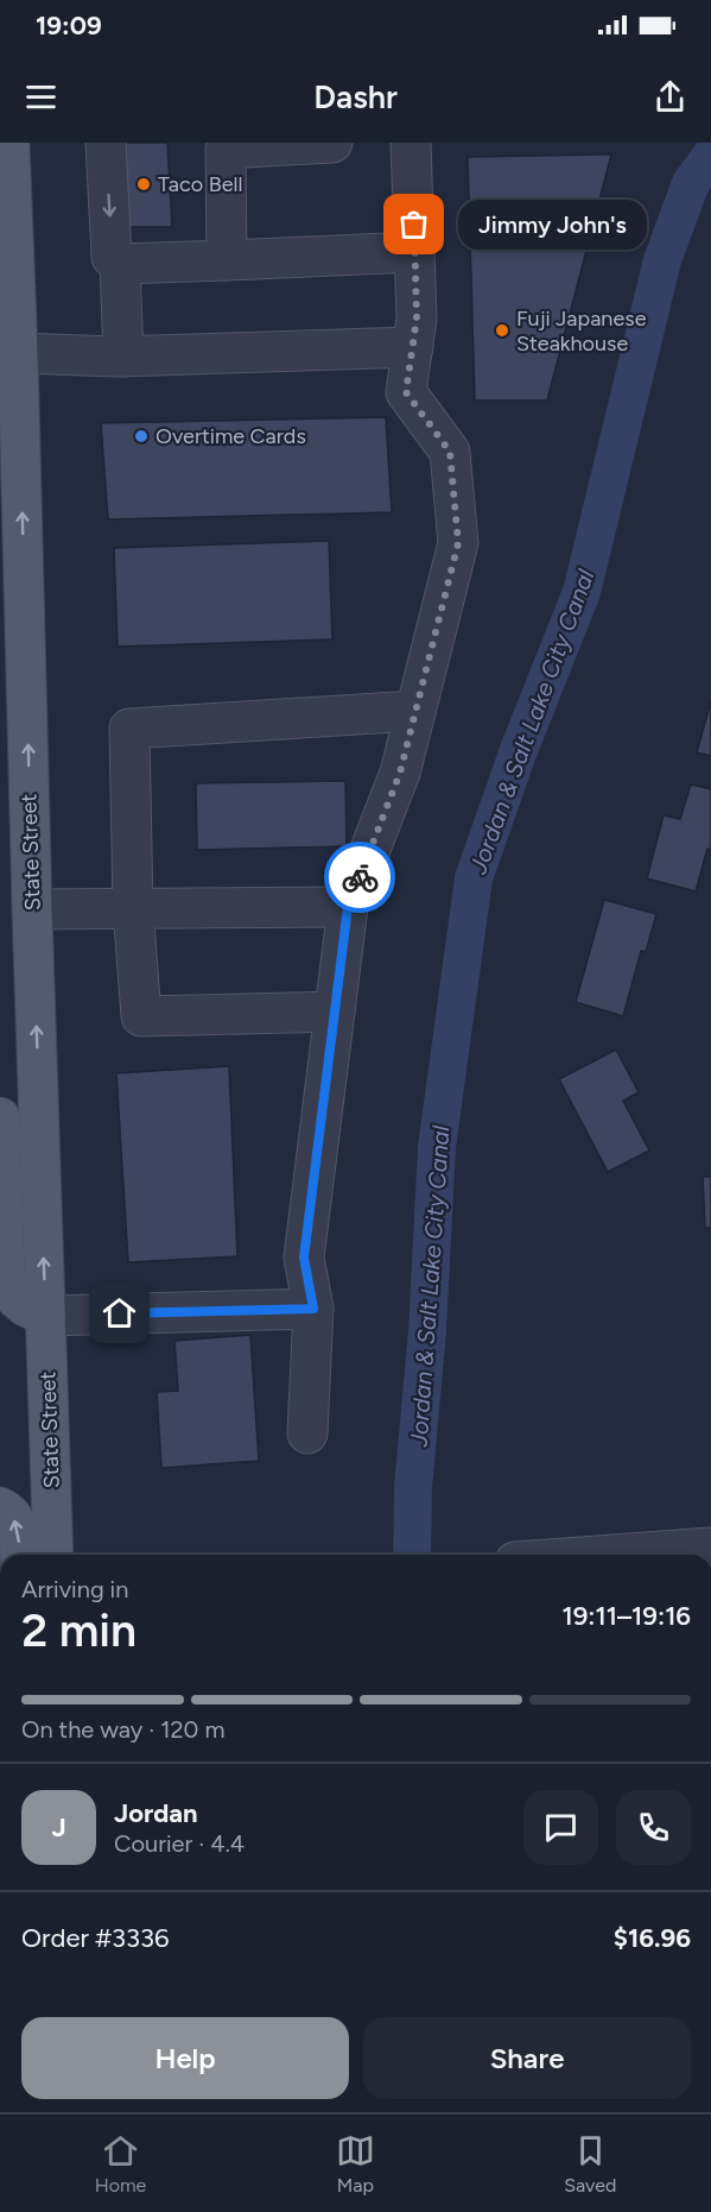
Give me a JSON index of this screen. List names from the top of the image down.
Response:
{
  "streets": {
    "main road": ["State Street"]
  },
  "one_way": ["State Street"],
  "water": ["Jordan & Salt Lake City Canal"],
  "places": [
    "Taco Bell",
    "Jimmy John's",
    "Fuji Japanese Steakhouse",
    "Overtime Cards"
  ],
  "page": {
    "status": "19:09",
    "header": "Dashr",
    "bubble": "Jimmy John's",
    "heading": ["2 min", "Arriving in", "19:11–19:16"],
    "panel": [
      "Jordan",
      "Courier · 4.4",
      "Order #3336",
      "$16.96"
    ],
    "bar": "On the way · 120 m",
    "round": "J",
    "buttons": ["Help", "Share"],
    "tabs": ["Home", "Map", "Saved"]
  }
}
